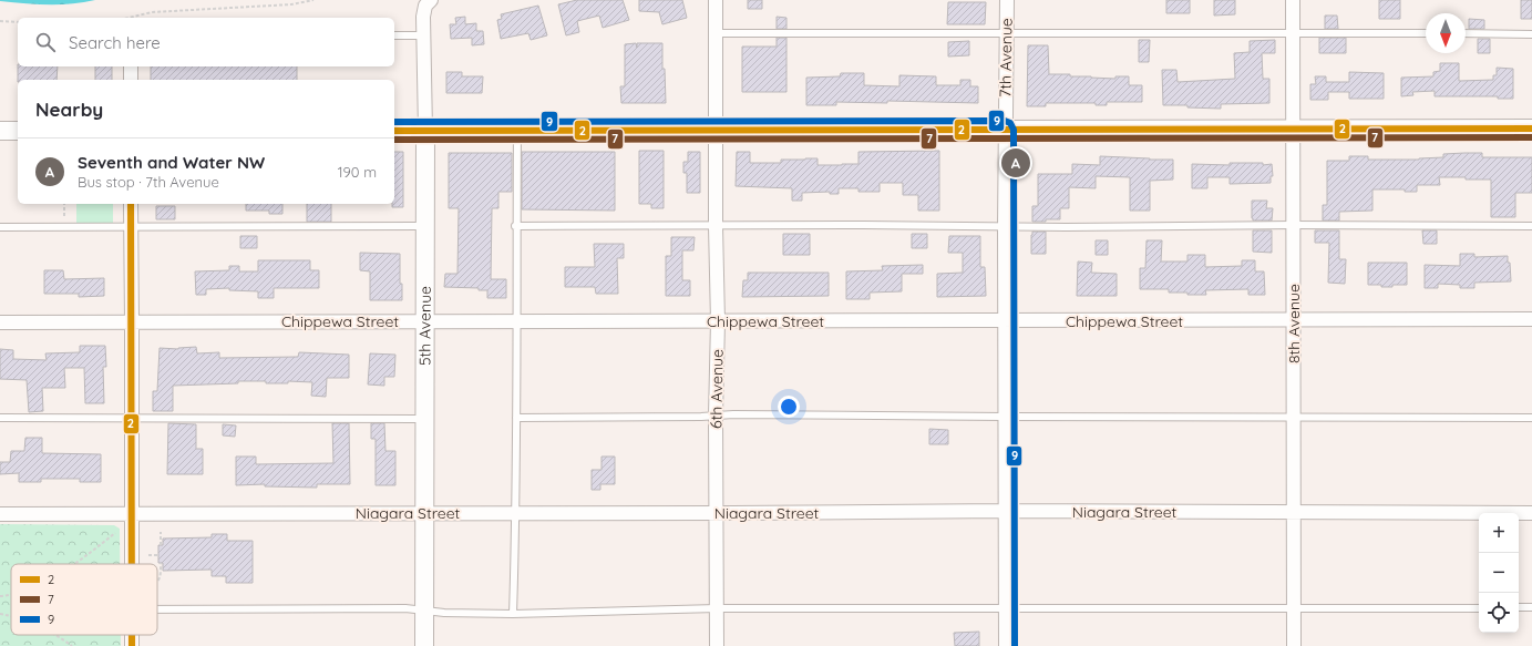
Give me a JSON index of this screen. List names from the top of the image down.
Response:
{
  "streets": {
    "main road": ["5th Avenue"],
    "street": [
      "7th Avenue",
      "Chippewa Street",
      "8th Avenue",
      "6th Avenue",
      "Niagara Street"
    ]
  },
  "crossings": [
    ["7th Avenue", "Chippewa Street"],
    ["7th Avenue", "Niagara Street"],
    ["Chippewa Street", "8th Avenue"],
    ["Chippewa Street", "5th Avenue"],
    ["Chippewa Street", "6th Avenue"],
    ["8th Avenue", "Niagara Street"],
    ["5th Avenue", "Niagara Street"],
    ["6th Avenue", "Niagara Street"]
  ],
  "lines": ["transit line 9", "transit line 2", "transit line 7"],
  "legend": ["2", "7", "9"],
  "north": "bottom",
  "page": {
    "search": "Search here",
    "heading": "Nearby",
    "list": [
      {
        "mark": "A",
        "name": "Seventh and Water NW",
        "note": "Bus stop · 7th Avenue",
        "value": "190 m"
      }
    ],
    "pins": "A",
    "map_buttons": ["+", "−"]
  }
}
